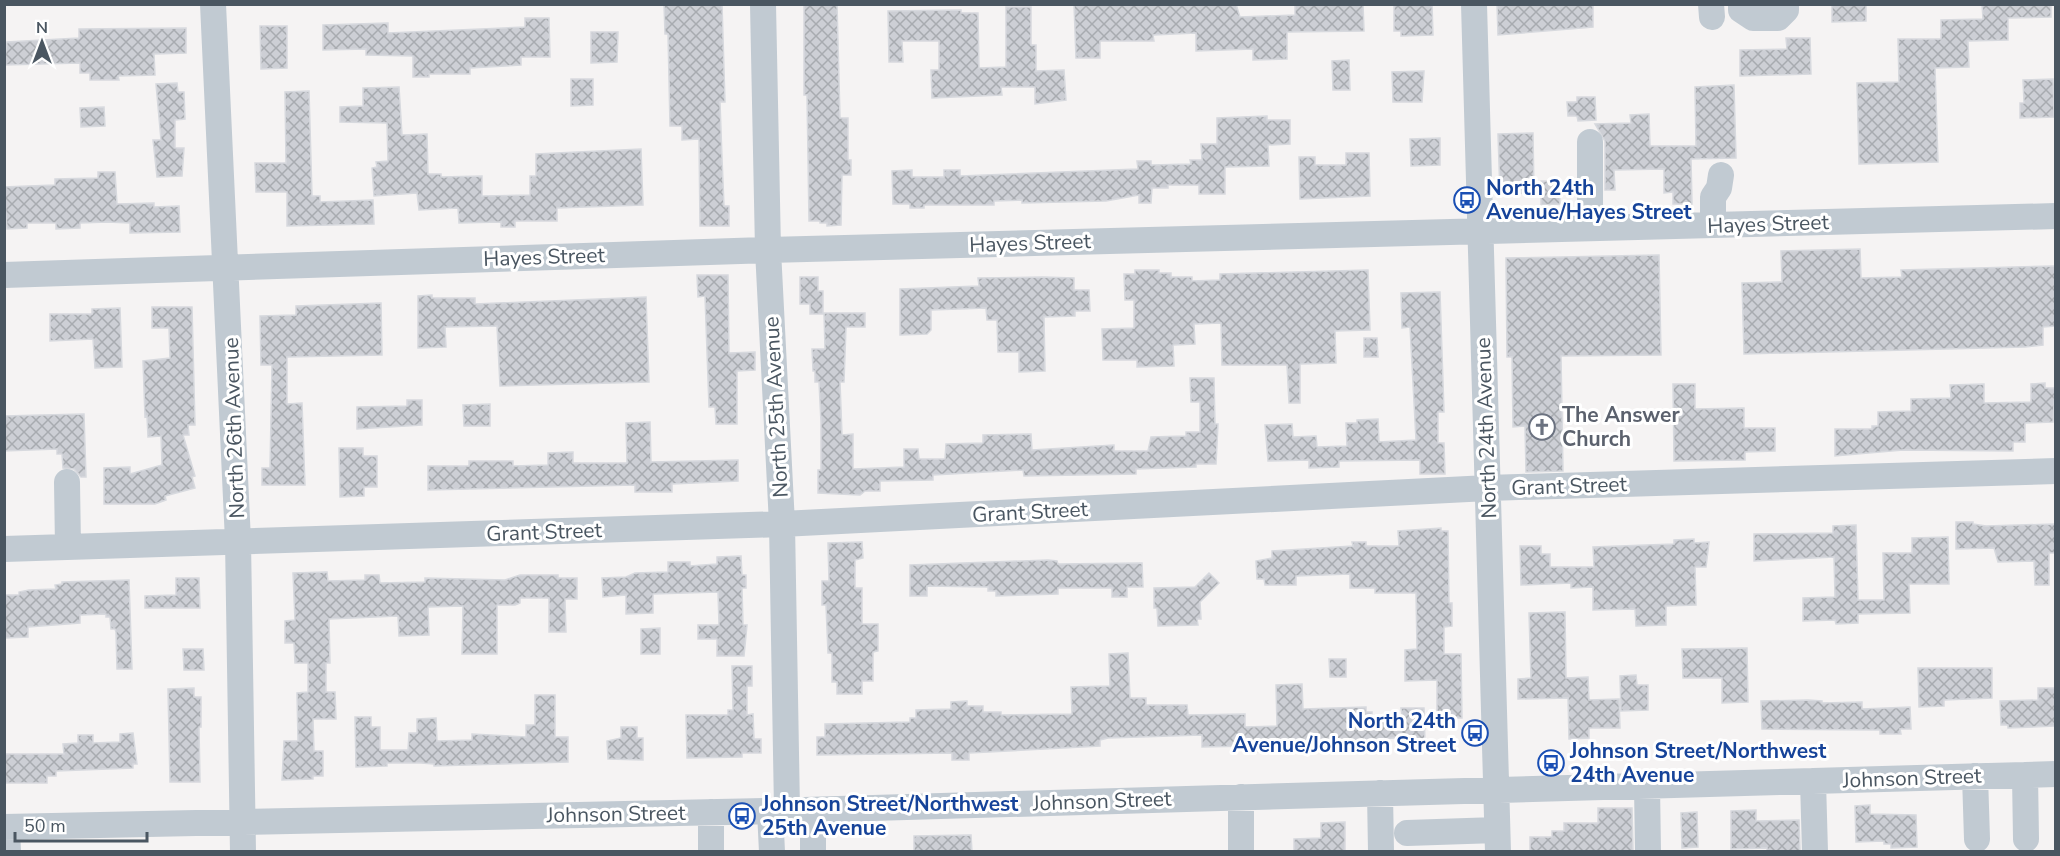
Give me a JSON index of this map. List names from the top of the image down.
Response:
{
  "streets": {
    "street": [
      "Hayes Street",
      "North 25th Avenue",
      "North 26th Avenue",
      "North 24th Avenue",
      "Grant Street",
      "Johnson Street"
    ]
  },
  "crossings": [
    ["Hayes Street", "North 25th Avenue"],
    ["Hayes Street", "North 26th Avenue"],
    ["Hayes Street", "North 24th Avenue"],
    ["North 25th Avenue", "Grant Street"],
    ["North 25th Avenue", "Johnson Street"],
    ["North 26th Avenue", "Grant Street"],
    ["North 26th Avenue", "Johnson Street"],
    ["North 24th Avenue", "Grant Street"],
    ["North 24th Avenue", "Johnson Street"]
  ],
  "places": {
    "bus stop": [
      "North 24th Avenue/Hayes Street",
      "North 24th Avenue/Johnson Street",
      "Johnson Street/Northwest 24th Avenue",
      "Johnson Street/Northwest 25th Avenue"
    ],
    "church": ["The Answer Church"]
  },
  "scale_bar": "50 m",
  "north": "top"
}
